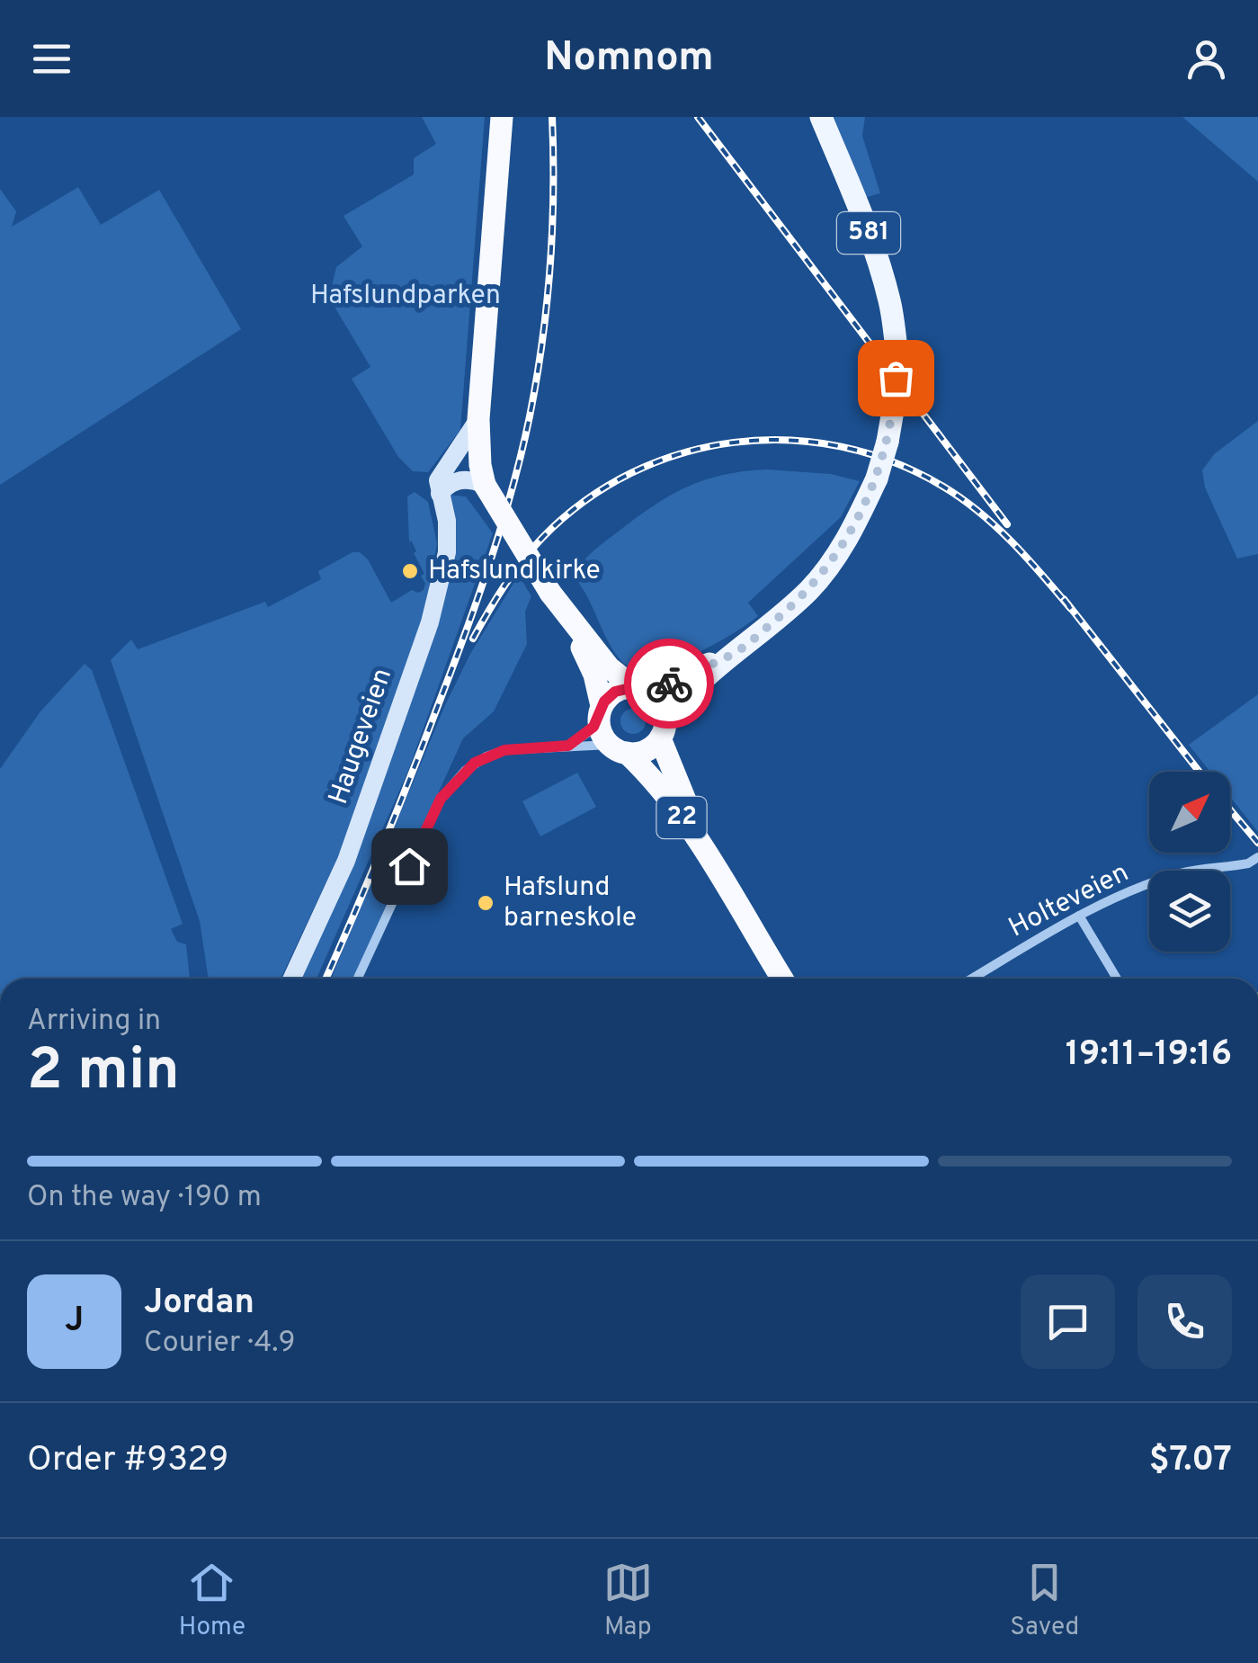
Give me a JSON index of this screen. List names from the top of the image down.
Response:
{
  "streets": {
    "highway": ["22"],
    "main road": ["581", "Haugeveien"],
    "street": ["Holteveien"]
  },
  "crossings": [
    ["581", "22"],
    ["Haugeveien", "22"]
  ],
  "parks": ["Hafslundparken"],
  "places": ["Hafslund kirke", "Hafslund barneskole"],
  "north": "top right",
  "page": {
    "header": "Nomnom",
    "heading": ["2 min", "Arriving in", "19:11–19:16"],
    "panel": [
      "Jordan",
      "Courier · 4.9",
      "Order #9329",
      "$7.07"
    ],
    "bar": "On the way · 190 m",
    "round": "J",
    "tabs": ["Home", "Map", "Saved"]
  }
}
